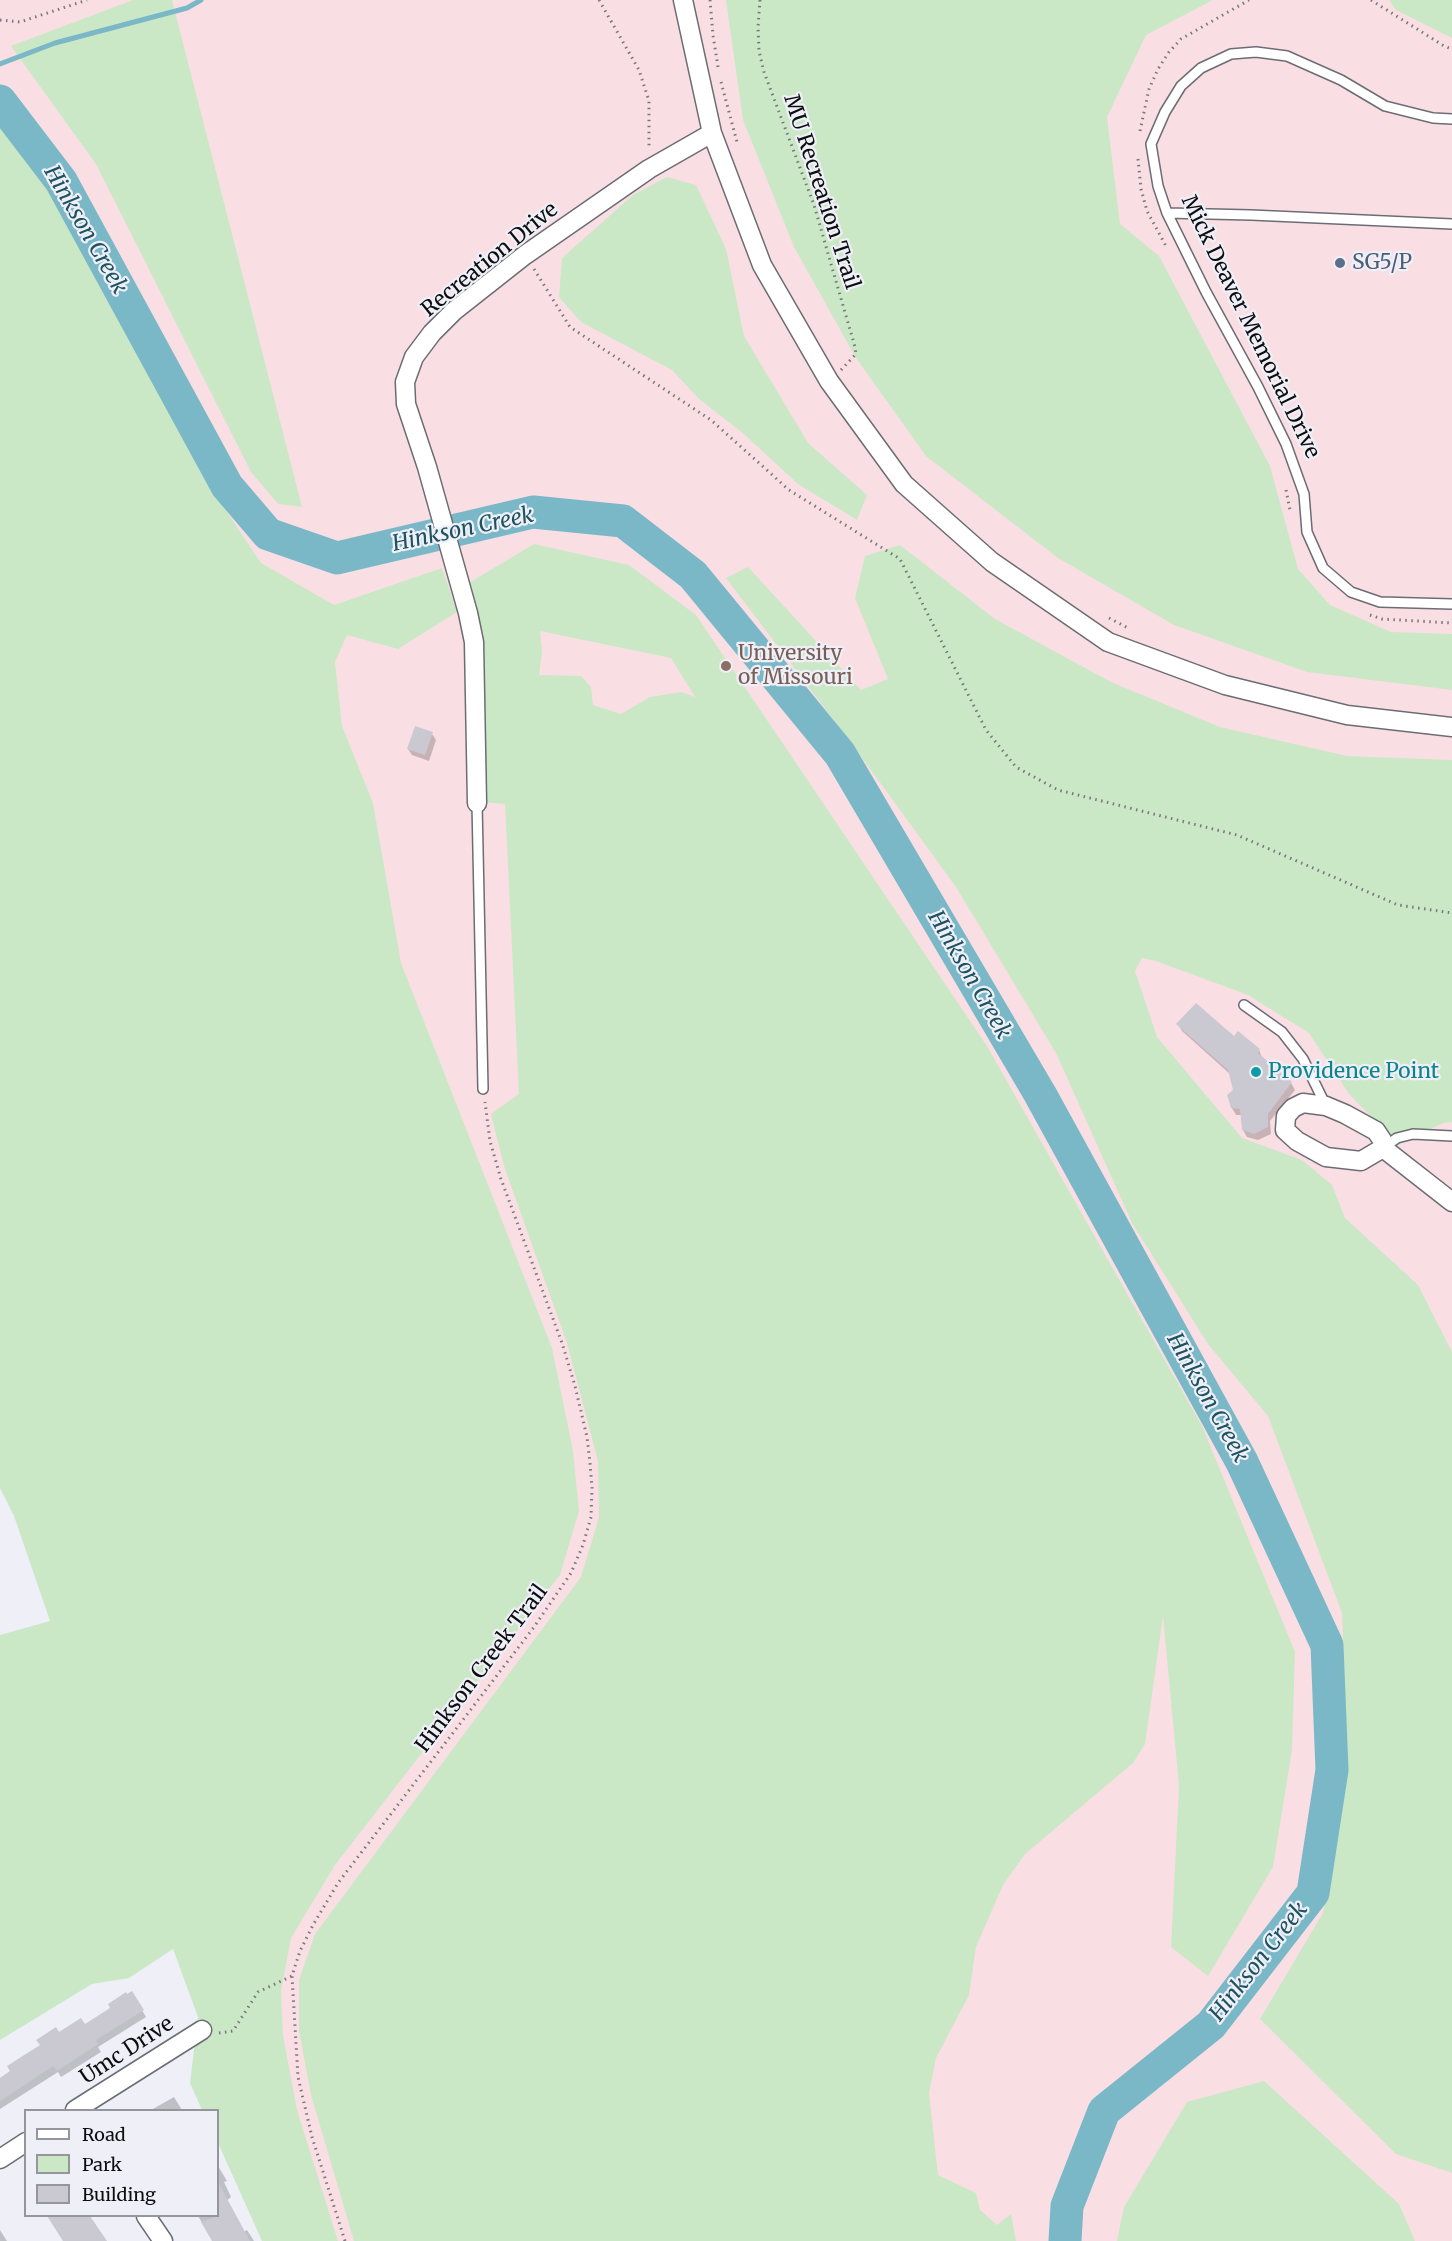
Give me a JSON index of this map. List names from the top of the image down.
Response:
{
  "streets": {
    "street": ["Recreation Drive", "Umc Drive"],
    "lane": ["Mick Deaver Memorial Drive"],
    "path": ["MU Recreation Trail", "Hinkson Creek Trail"]
  },
  "water": ["Hinkson Creek"],
  "places": ["SG5/P", "University of Missouri", "Providence Point"],
  "legend": ["Road", "Park", "Building"]
}
